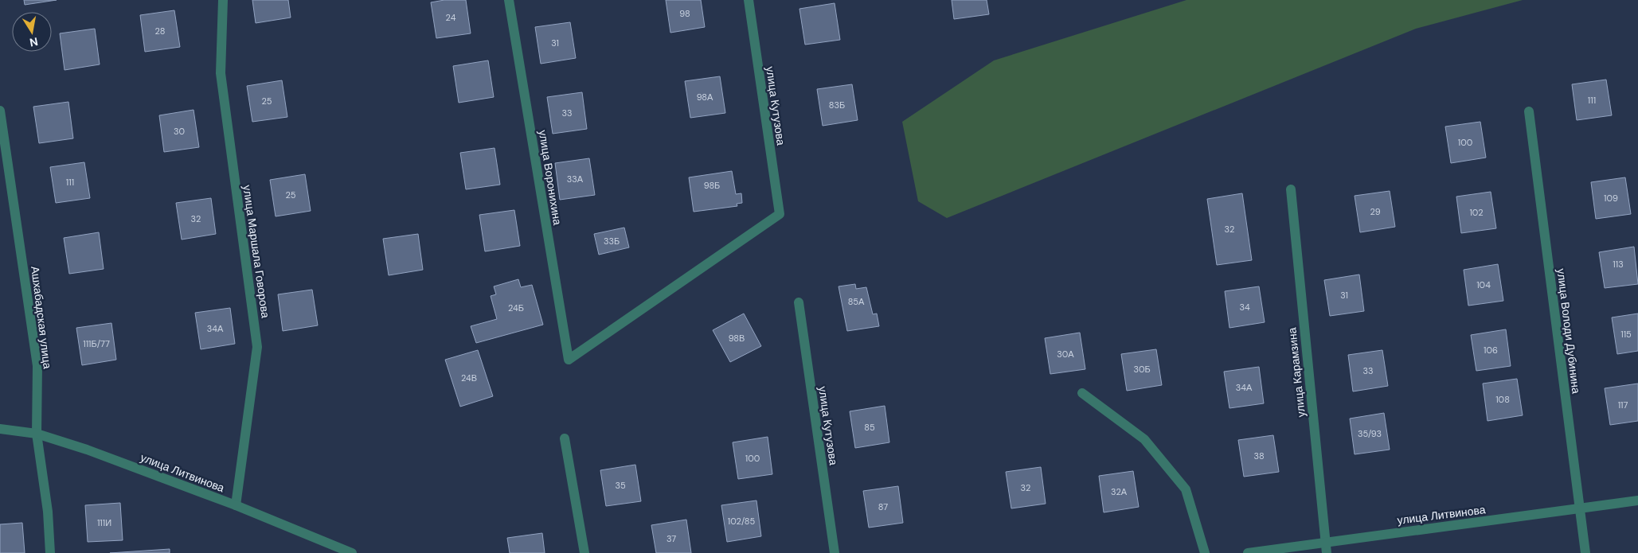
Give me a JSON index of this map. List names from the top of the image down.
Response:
{
  "streets": {
    "street": [
      "улица Кутузова",
      "улица Воронихина",
      "улица Маршала Говорова",
      "Ашхабадская улица",
      "улица Володи Дубинина",
      "улица Карамзина",
      "улица Литвинова"
    ]
  },
  "crossings": [
    ["улица Кутузова", "улица Воронихина"],
    ["улица Маршала Говорова", "улица Литвинова"],
    ["Ашхабадская улица", "улица Литвинова"],
    ["улица Володи Дубинина", "улица Литвинова"],
    ["улица Карамзина", "улица Литвинова"]
  ],
  "house_numbers": [
    "98",
    "24",
    "28",
    "31",
    "98А",
    "111",
    "25",
    "83Б",
    "33",
    "30",
    "100",
    "33А",
    "111",
    "98Б",
    "25",
    "109",
    "29",
    "102",
    "32",
    "32",
    "33Б",
    "113",
    "104",
    "31",
    "85А",
    "34",
    "24Б",
    "34А",
    "115",
    "98В",
    "111Б/77",
    "106",
    "30А",
    "30Б",
    "33",
    "24В",
    "34А",
    "108",
    "117",
    "85",
    "35/93",
    "38",
    "100",
    "35",
    "32",
    "32А",
    "87",
    "102/85",
    "111И",
    "37"
  ],
  "north": "bottom"
}
